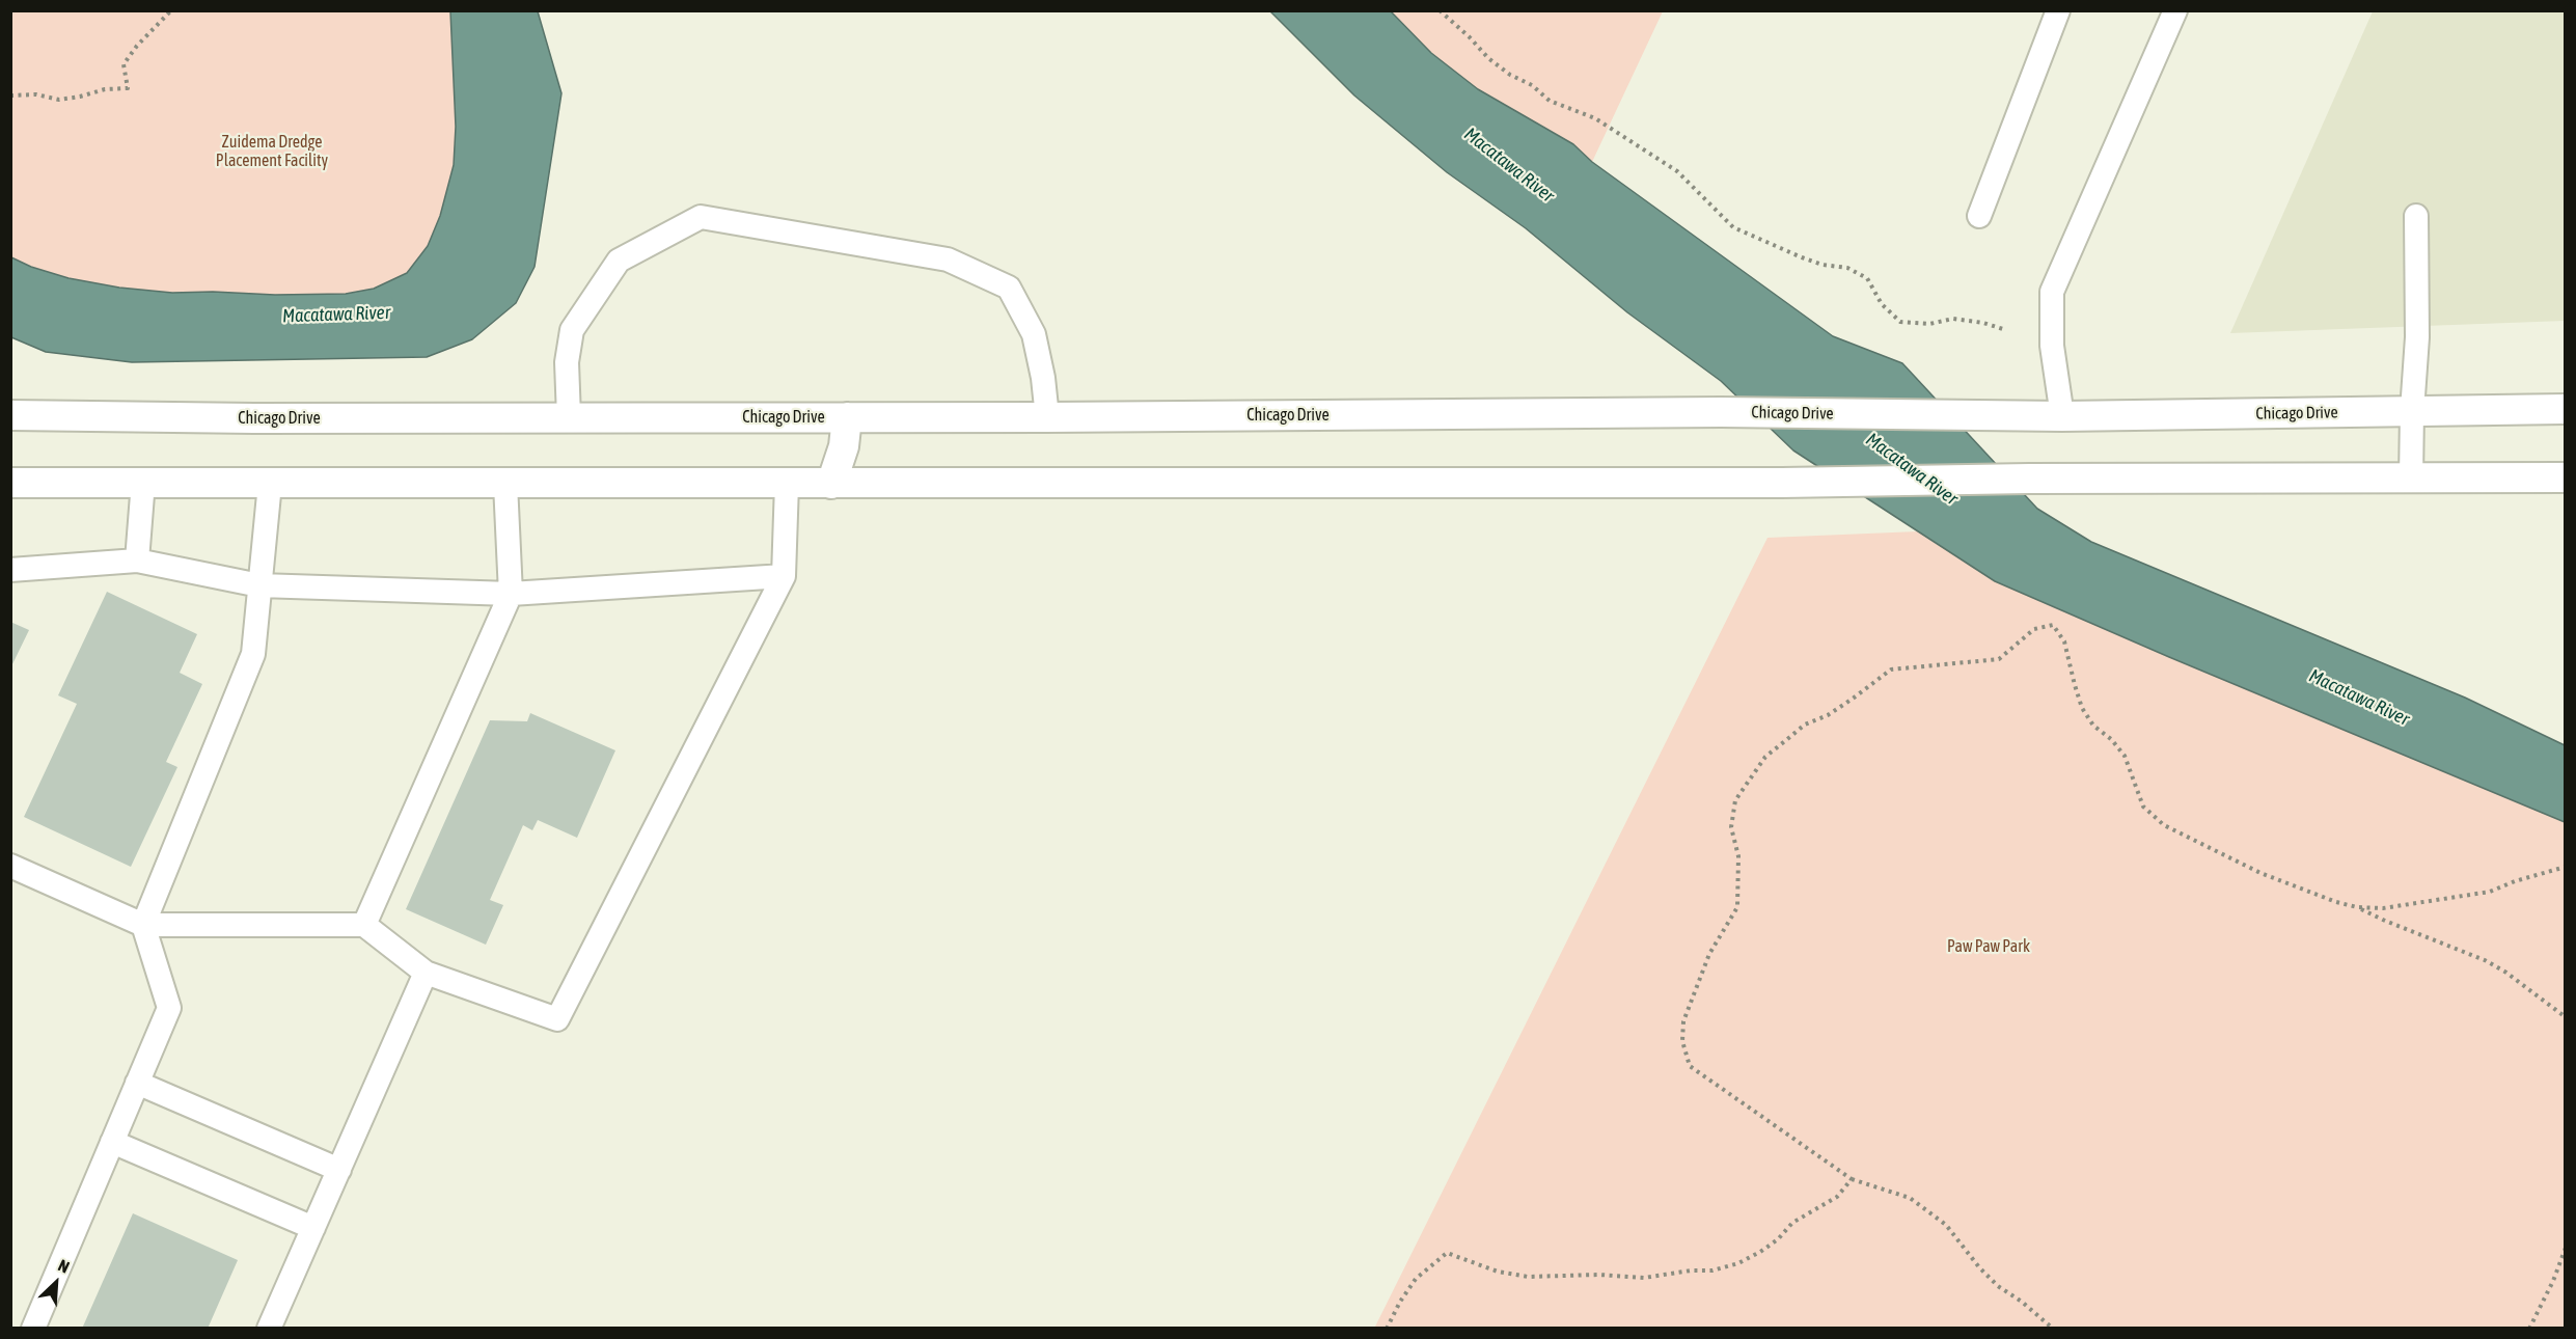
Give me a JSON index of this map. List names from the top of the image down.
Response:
{
  "streets": {
    "main road": ["Chicago Drive"]
  },
  "water": ["Macatawa River"],
  "parks": ["Zuidema Dredge Placement Facility", "Paw Paw Park"],
  "north": "top right"
}
